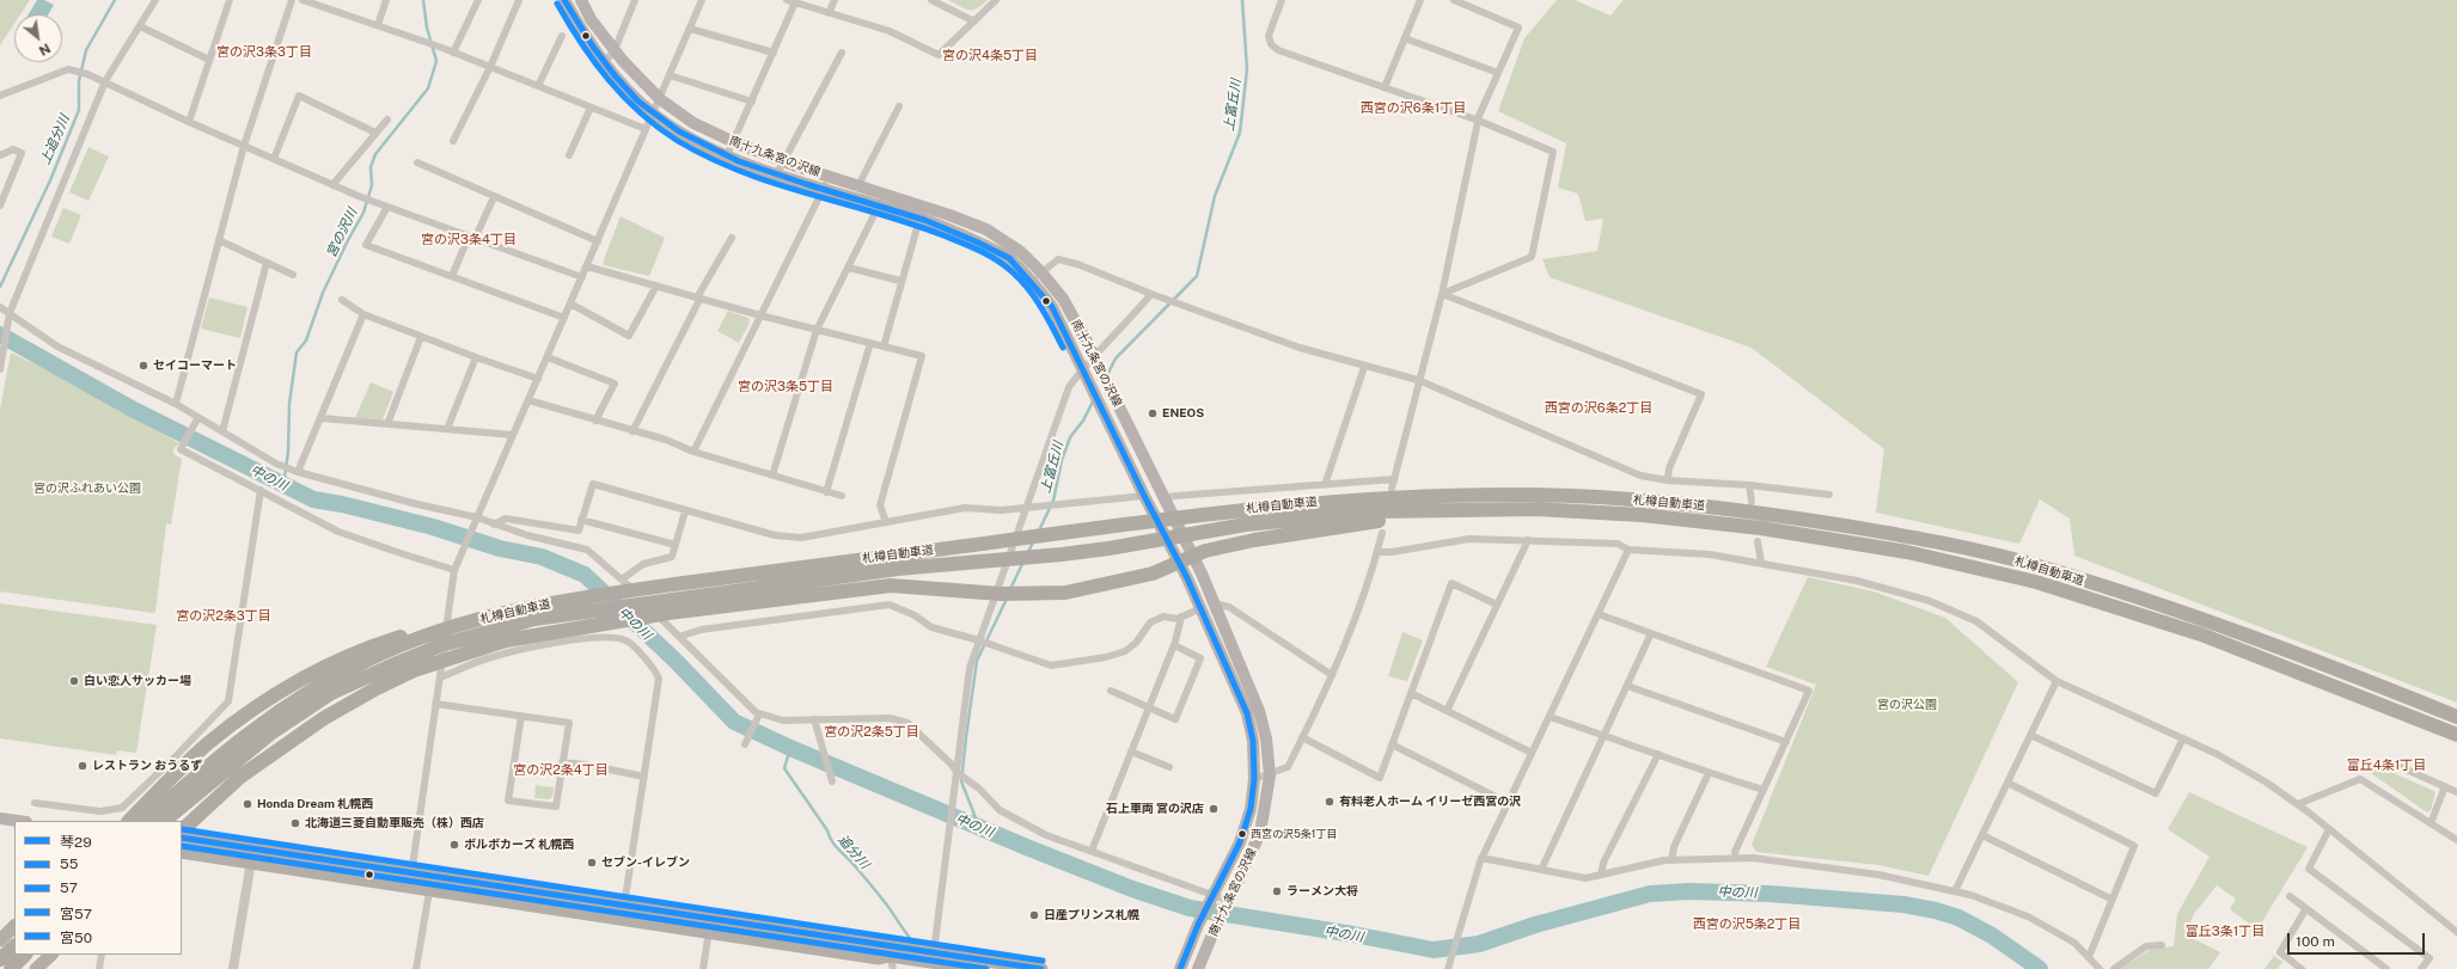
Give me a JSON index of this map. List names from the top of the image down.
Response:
{
  "streets": {
    "highway": ["札樽自動車道"],
    "main road": ["南十九条宮の沢線"]
  },
  "districts": [
    "宮の沢3条3丁目",
    "宮の沢4条5丁目",
    "西宮の沢6条1丁目",
    "宮の沢3条4丁目",
    "宮の沢3条5丁目",
    "西宮の沢6条2丁目",
    "宮の沢2条3丁目",
    "宮の沢2条5丁目",
    "富丘4条1丁目",
    "宮の沢2条4丁目",
    "西宮の沢5条2丁目",
    "富丘3条1丁目"
  ],
  "water": [
    "上富丘川",
    "上追分川",
    "宮の沢川",
    "中の川",
    "追分川"
  ],
  "parks": ["宮の沢ふれあい公園", "宮の沢公園"],
  "places": [
    "セイコーマート",
    "ENEOS",
    "白い恋人サッカー場",
    "レストラン おうるず",
    "有料老人ホーム イリーゼ西宮の沢",
    "Honda Dream 札幌西",
    "石上車両 宮の沢店",
    "北海道三菱自動車販売（株）西店",
    "西宮の沢5条1丁目",
    "ボルボカーズ 札幌西",
    "セブン-イレブン",
    "ラーメン大将",
    "日産プリンス札幌"
  ],
  "lines": [
    "transit line 琴29",
    "transit line 宮50",
    "transit line 宮57",
    "transit line 55",
    "transit line 57"
  ],
  "legend": [
    "琴29",
    "55",
    "57",
    "宮57",
    "宮50"
  ],
  "scale_bar": "100 m",
  "north": "bottom right"
}
